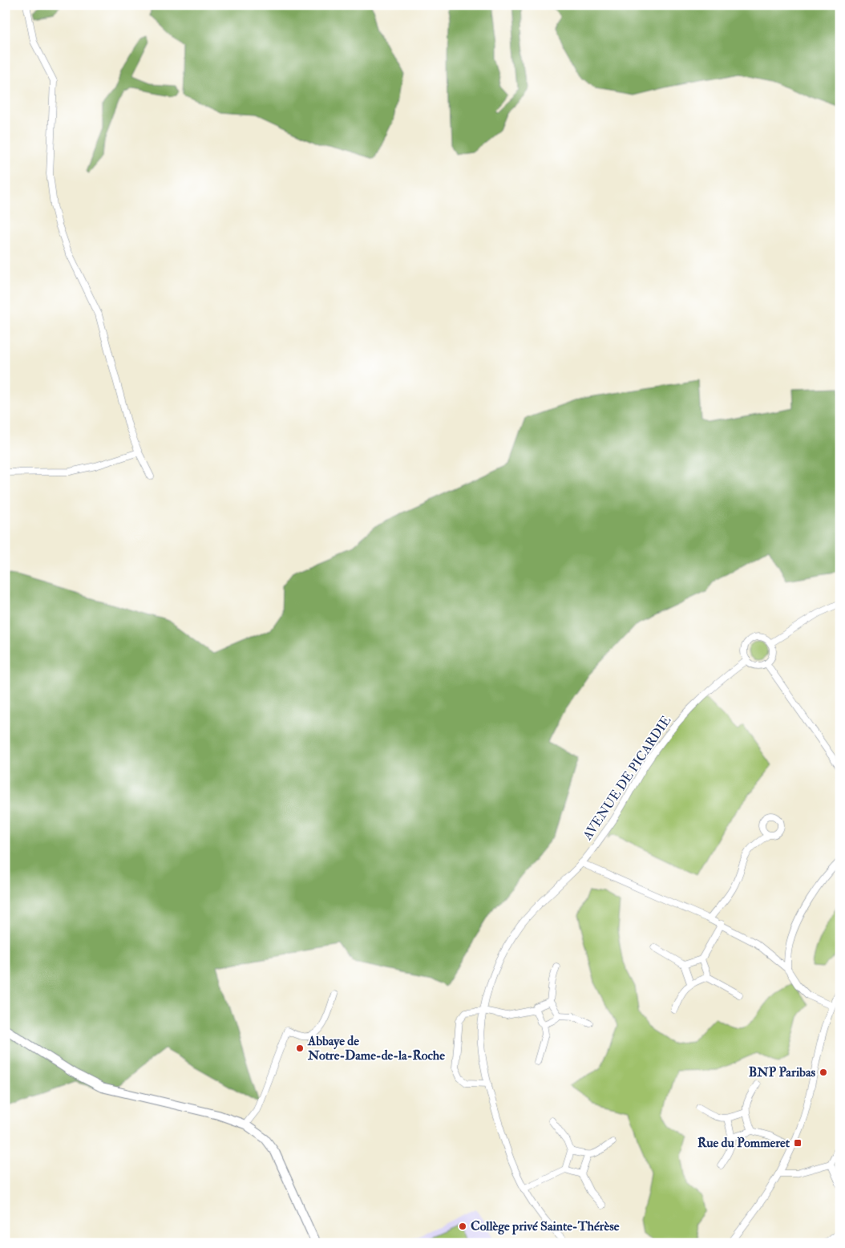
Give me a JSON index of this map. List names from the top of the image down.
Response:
{
  "streets": {
    "street": ["AVENUE DE PICARDIE"]
  },
  "places": {
    "other": ["Abbaye de Notre-Dame-de-la-Roche", "BNP Paribas", "Collège privé Sainte-Thérèse"],
    "transit": ["Rue du Pommeret"]
  }
}
